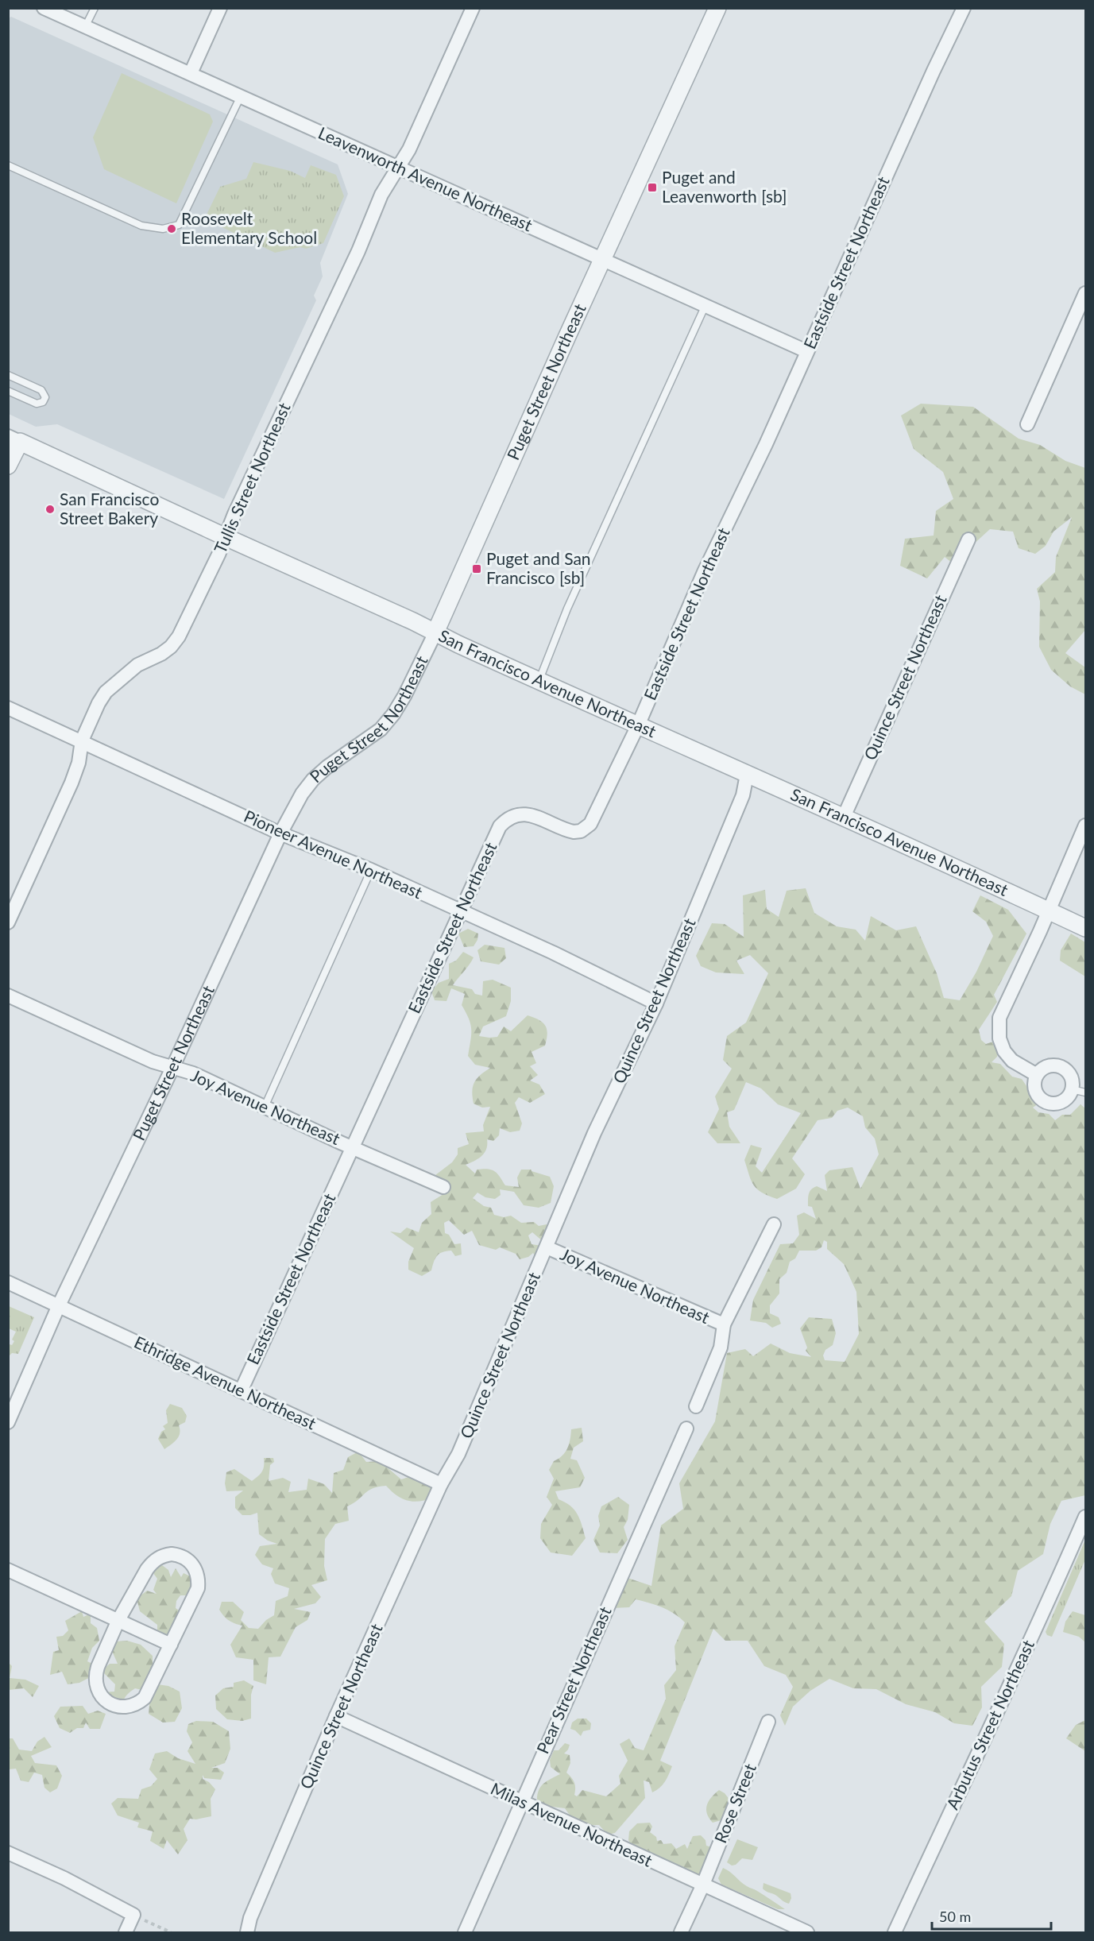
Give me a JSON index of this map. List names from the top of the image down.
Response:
{
  "streets": {
    "street": [
      "Leavenworth Avenue Northeast",
      "Eastside Street Northeast",
      "Puget Street Northeast",
      "Tullis Street Northeast",
      "Quince Street Northeast",
      "San Francisco Avenue Northeast",
      "Pioneer Avenue Northeast",
      "Joy Avenue Northeast",
      "Ethridge Avenue Northeast",
      "Pear Street Northeast",
      "Arbutus Street Northeast",
      "Rose Street",
      "Milas Avenue Northeast"
    ]
  },
  "crossings": [
    ["Leavenworth Avenue Northeast", "Eastside Street Northeast"],
    ["Leavenworth Avenue Northeast", "Puget Street Northeast"],
    ["Leavenworth Avenue Northeast", "Tullis Street Northeast"],
    ["Eastside Street Northeast", "San Francisco Avenue Northeast"],
    ["Eastside Street Northeast", "Pioneer Avenue Northeast"],
    ["Eastside Street Northeast", "Joy Avenue Northeast"],
    ["Eastside Street Northeast", "Ethridge Avenue Northeast"],
    ["Puget Street Northeast", "San Francisco Avenue Northeast"],
    ["Puget Street Northeast", "Pioneer Avenue Northeast"],
    ["Puget Street Northeast", "Joy Avenue Northeast"],
    ["Puget Street Northeast", "Ethridge Avenue Northeast"],
    ["Tullis Street Northeast", "San Francisco Avenue Northeast"],
    ["Tullis Street Northeast", "Pioneer Avenue Northeast"],
    ["Quince Street Northeast", "San Francisco Avenue Northeast"],
    ["Quince Street Northeast", "Pioneer Avenue Northeast"],
    ["Quince Street Northeast", "Joy Avenue Northeast"],
    ["Quince Street Northeast", "Ethridge Avenue Northeast"],
    ["Quince Street Northeast", "Milas Avenue Northeast"],
    ["Pear Street Northeast", "Milas Avenue Northeast"],
    ["Rose Street", "Milas Avenue Northeast"]
  ],
  "places": {
    "transit": ["Puget and Leavenworth [sb]", "Puget and San Francisco [sb]"],
    "other": ["Roosevelt Elementary School", "San Francisco Street Bakery"]
  },
  "scale_bar": "50 m"
}
